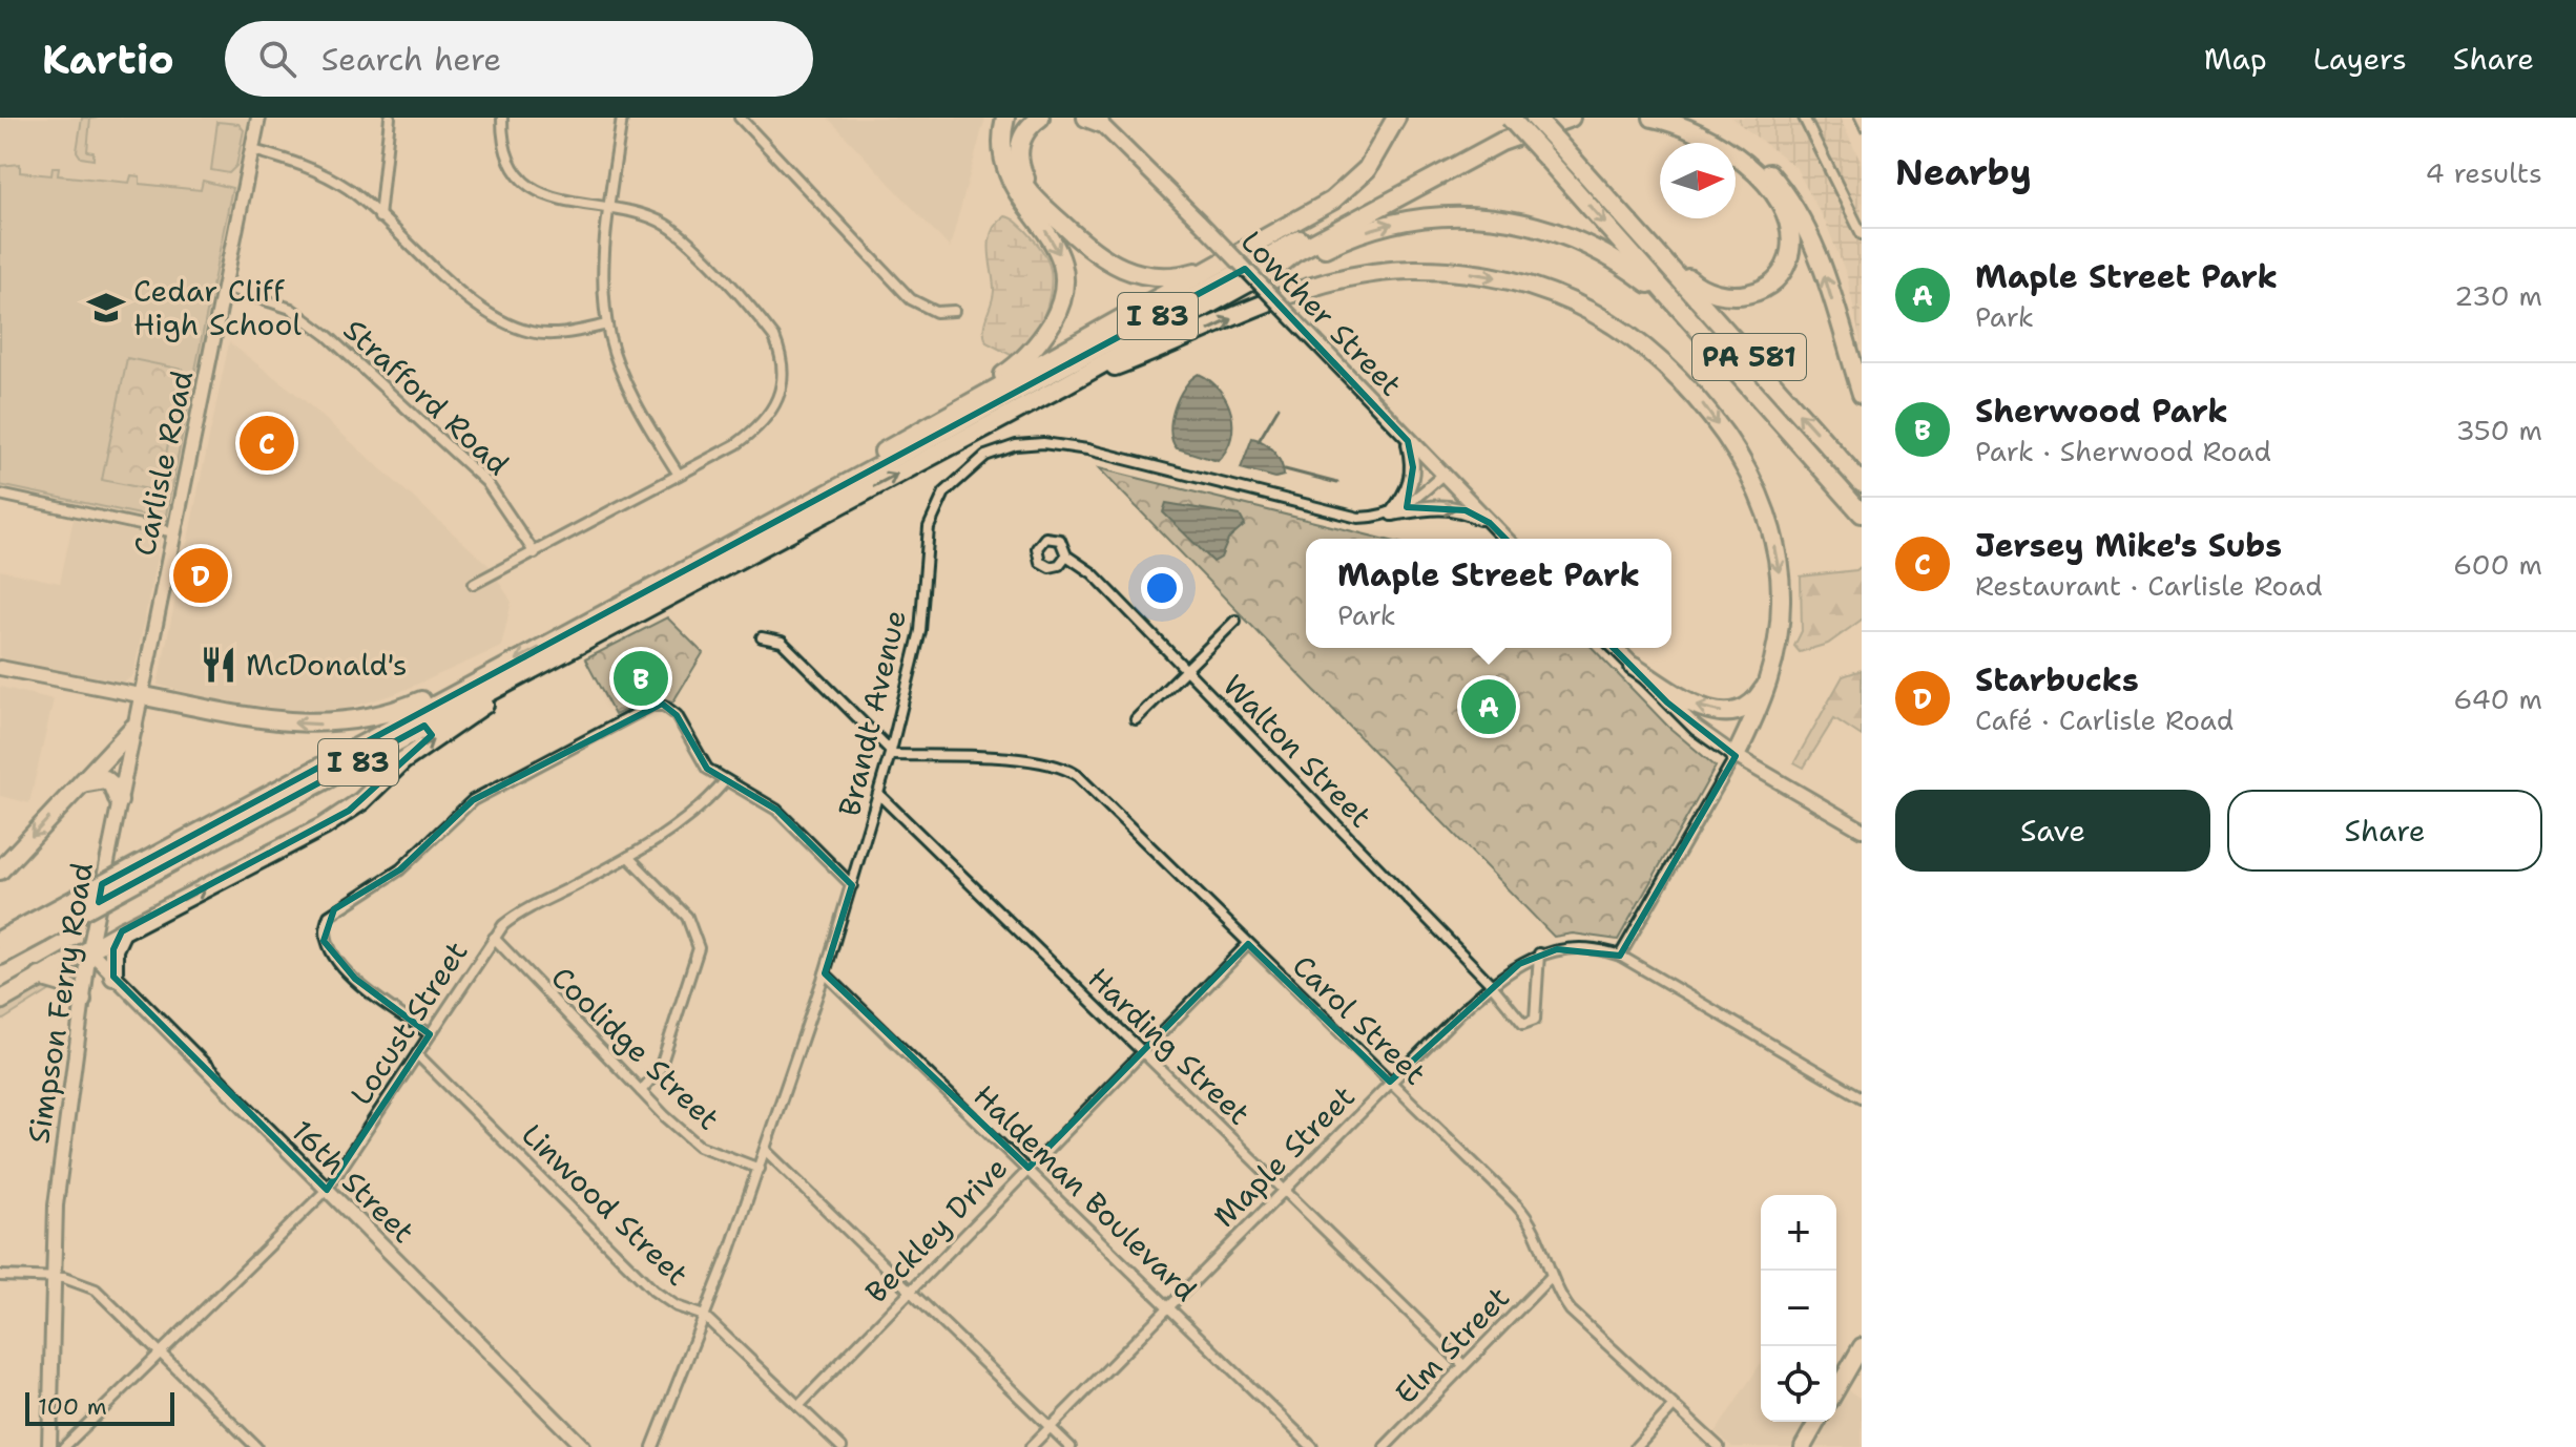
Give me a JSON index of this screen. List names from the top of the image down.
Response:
{
  "streets": {
    "highway": ["I 83", "PA 581"],
    "main road": [
      "Lowther Street",
      "Carlisle Road",
      "Simpson Ferry Road",
      "16th Street"
    ],
    "street": [
      "Strafford Road",
      "Brandt Avenue",
      "Walton Street",
      "Carol Street",
      "Locust Street",
      "Harding Street",
      "Coolidge Street",
      "Maple Street",
      "Haldeman Boulevard",
      "Linwood Street",
      "Beckley Drive",
      "Elm Street"
    ]
  },
  "crossings": [
    ["I 83", "PA 581"],
    ["Strafford Road", "Carlisle Road"],
    ["Carlisle Road", "Simpson Ferry Road"],
    ["Brandt Avenue", "Carol Street"],
    ["Brandt Avenue", "Harding Street"],
    ["Brandt Avenue", "Coolidge Street"],
    ["Brandt Avenue", "Haldeman Boulevard"],
    ["Brandt Avenue", "Linwood Street"],
    ["Walton Street", "Maple Street"],
    ["Simpson Ferry Road", "16th Street"],
    ["Carol Street", "Maple Street"],
    ["Carol Street", "Beckley Drive"],
    ["Carol Street", "Elm Street"],
    ["Locust Street", "Coolidge Street"],
    ["Locust Street", "16th Street"],
    ["Locust Street", "Linwood Street"],
    ["Harding Street", "Maple Street"],
    ["Harding Street", "Beckley Drive"],
    ["Harding Street", "Elm Street"],
    ["Maple Street", "Haldeman Boulevard"],
    ["Haldeman Boulevard", "Beckley Drive"],
    ["Linwood Street", "Beckley Drive"]
  ],
  "places": {
    "school or university": ["Cedar Cliff High School"],
    "restaurant": ["McDonald's"]
  },
  "scale_bar": "100 m",
  "north": "right",
  "page": {
    "header": "Kartio",
    "search": "Search here",
    "nav": ["Map", "Layers", "Share"],
    "heading": ["Nearby", "4 results"],
    "list": [
      {
        "mark": "A",
        "name": "Maple Street Park",
        "note": "Park",
        "value": "230 m"
      },
      {
        "mark": "B",
        "name": "Sherwood Park",
        "note": "Park · Sherwood Road",
        "value": "350 m"
      },
      {
        "mark": "C",
        "name": "Jersey Mike's Subs",
        "note": "Restaurant · Carlisle Road",
        "value": "600 m"
      },
      {
        "mark": "D",
        "name": "Starbucks",
        "note": "Café · Carlisle Road",
        "value": "640 m"
      }
    ],
    "pins": [
      "C",
      "D",
      "B",
      "A"
    ],
    "popup": ["Maple Street Park", "Park"],
    "buttons": ["Save", "Share"],
    "map_buttons": ["+", "−"],
    "scale": "100 m"
  }
}
